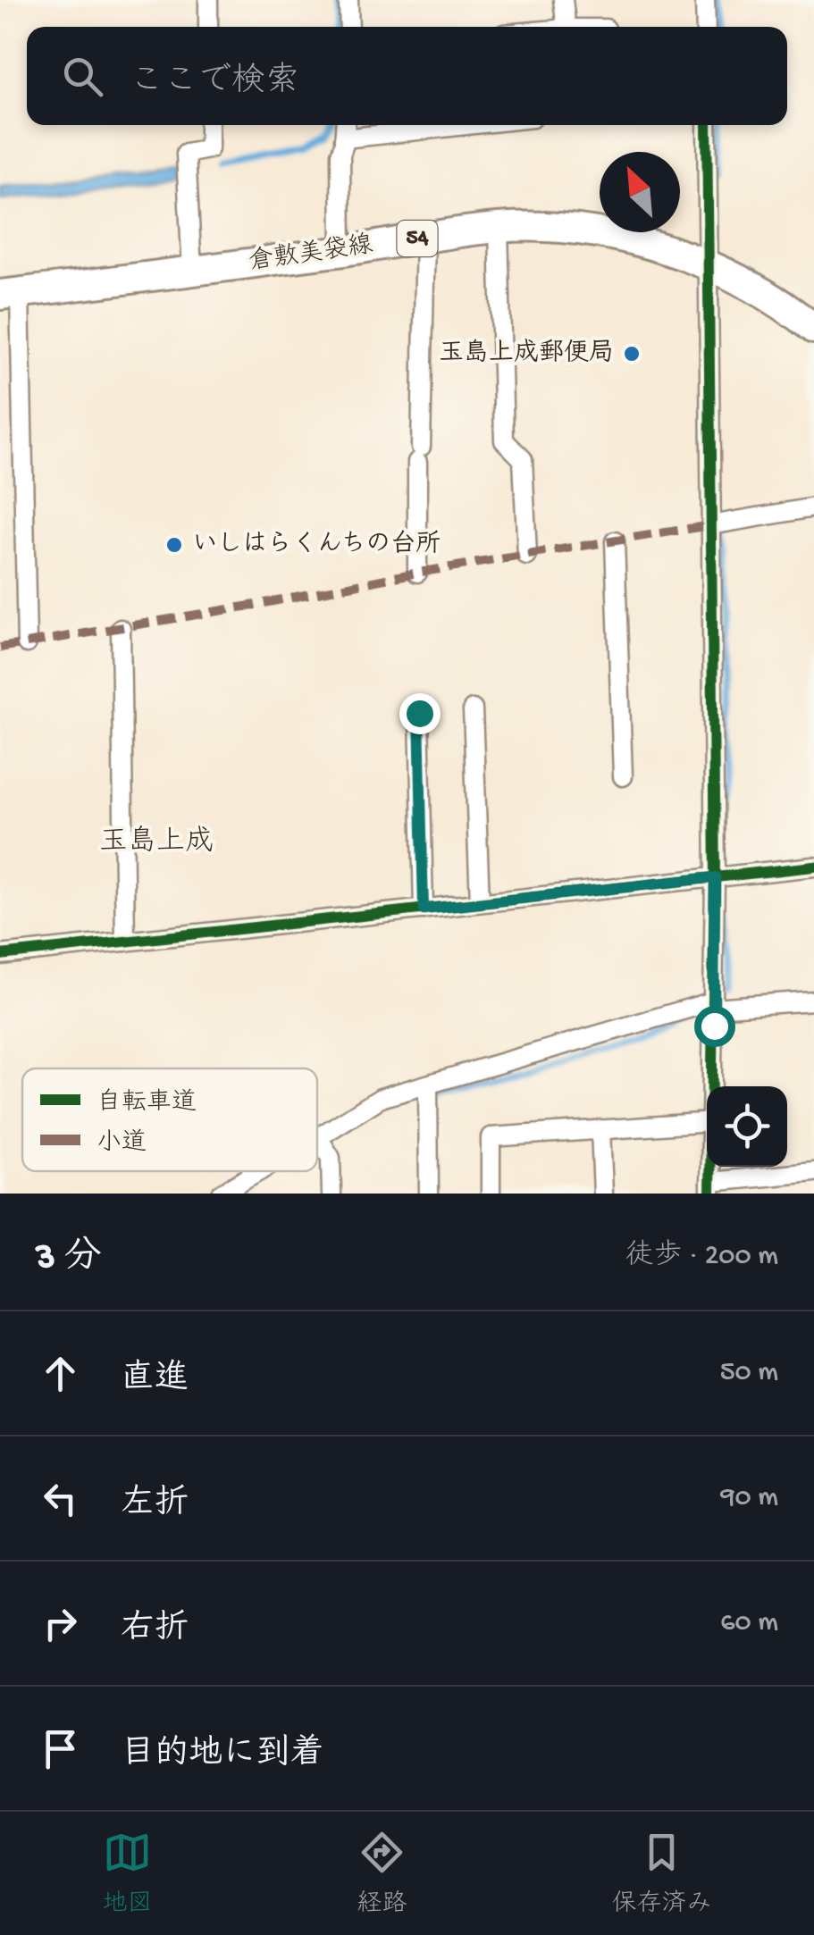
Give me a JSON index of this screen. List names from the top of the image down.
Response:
{
  "streets": {
    "main road": ["54", "倉敷美袋線"]
  },
  "districts": ["玉島上成"],
  "places": ["玉島上成郵便局", "いしはらくんちの台所"],
  "legend": ["自転車道", "小道"],
  "north": "top left",
  "page": {
    "search": "ここで検索",
    "heading": ["3 分", "徒歩 · 200 m"],
    "list": [
      ["直進", "50 m"],
      ["左折", "90 m"],
      ["右折", "60 m"],
      "目的地に到着"
    ],
    "nav": ["地図", "経路", "保存済み"]
  }
}
